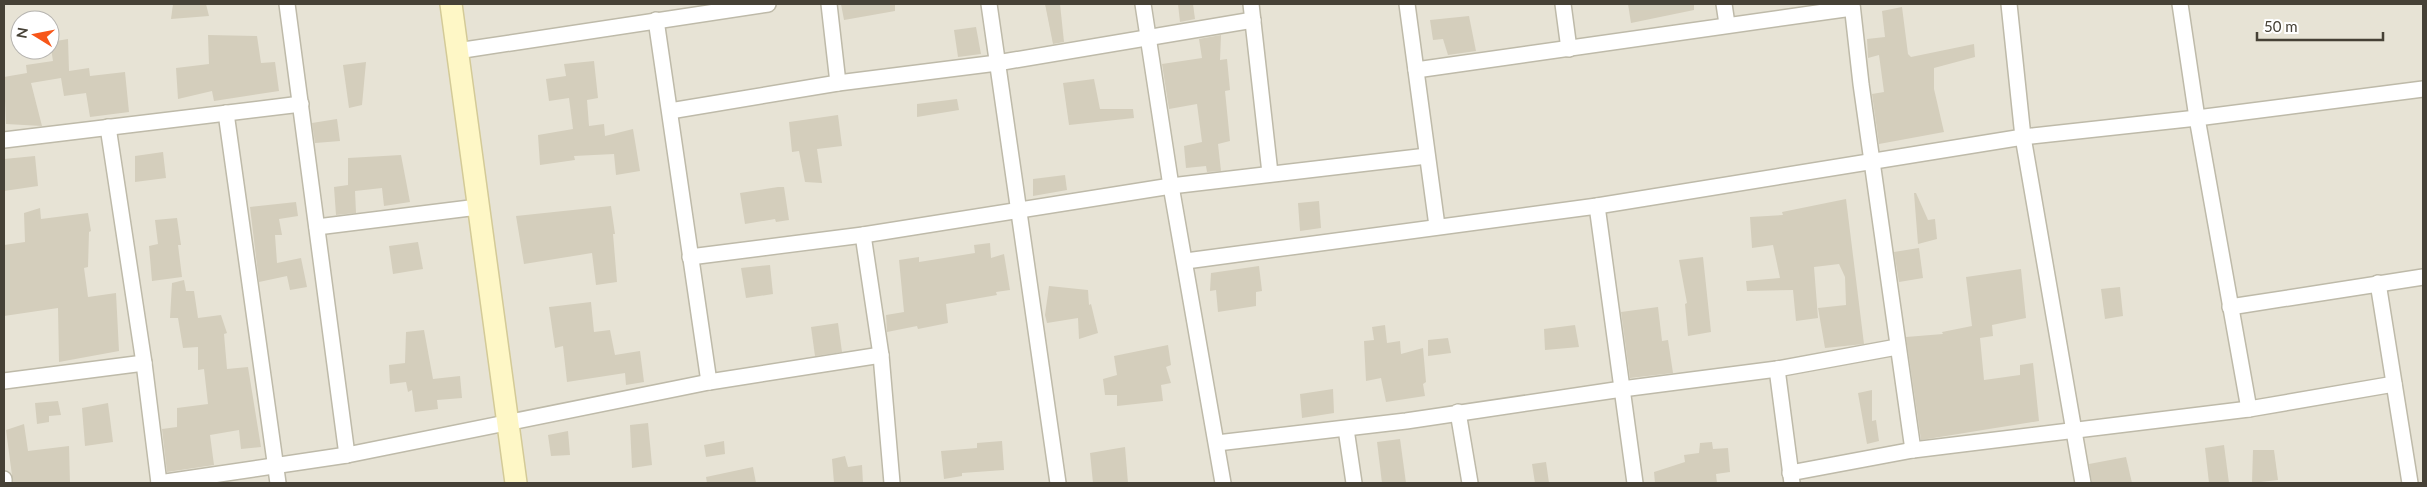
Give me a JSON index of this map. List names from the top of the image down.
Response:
{
  "scale_bar": "50 m",
  "north": "left"
}
